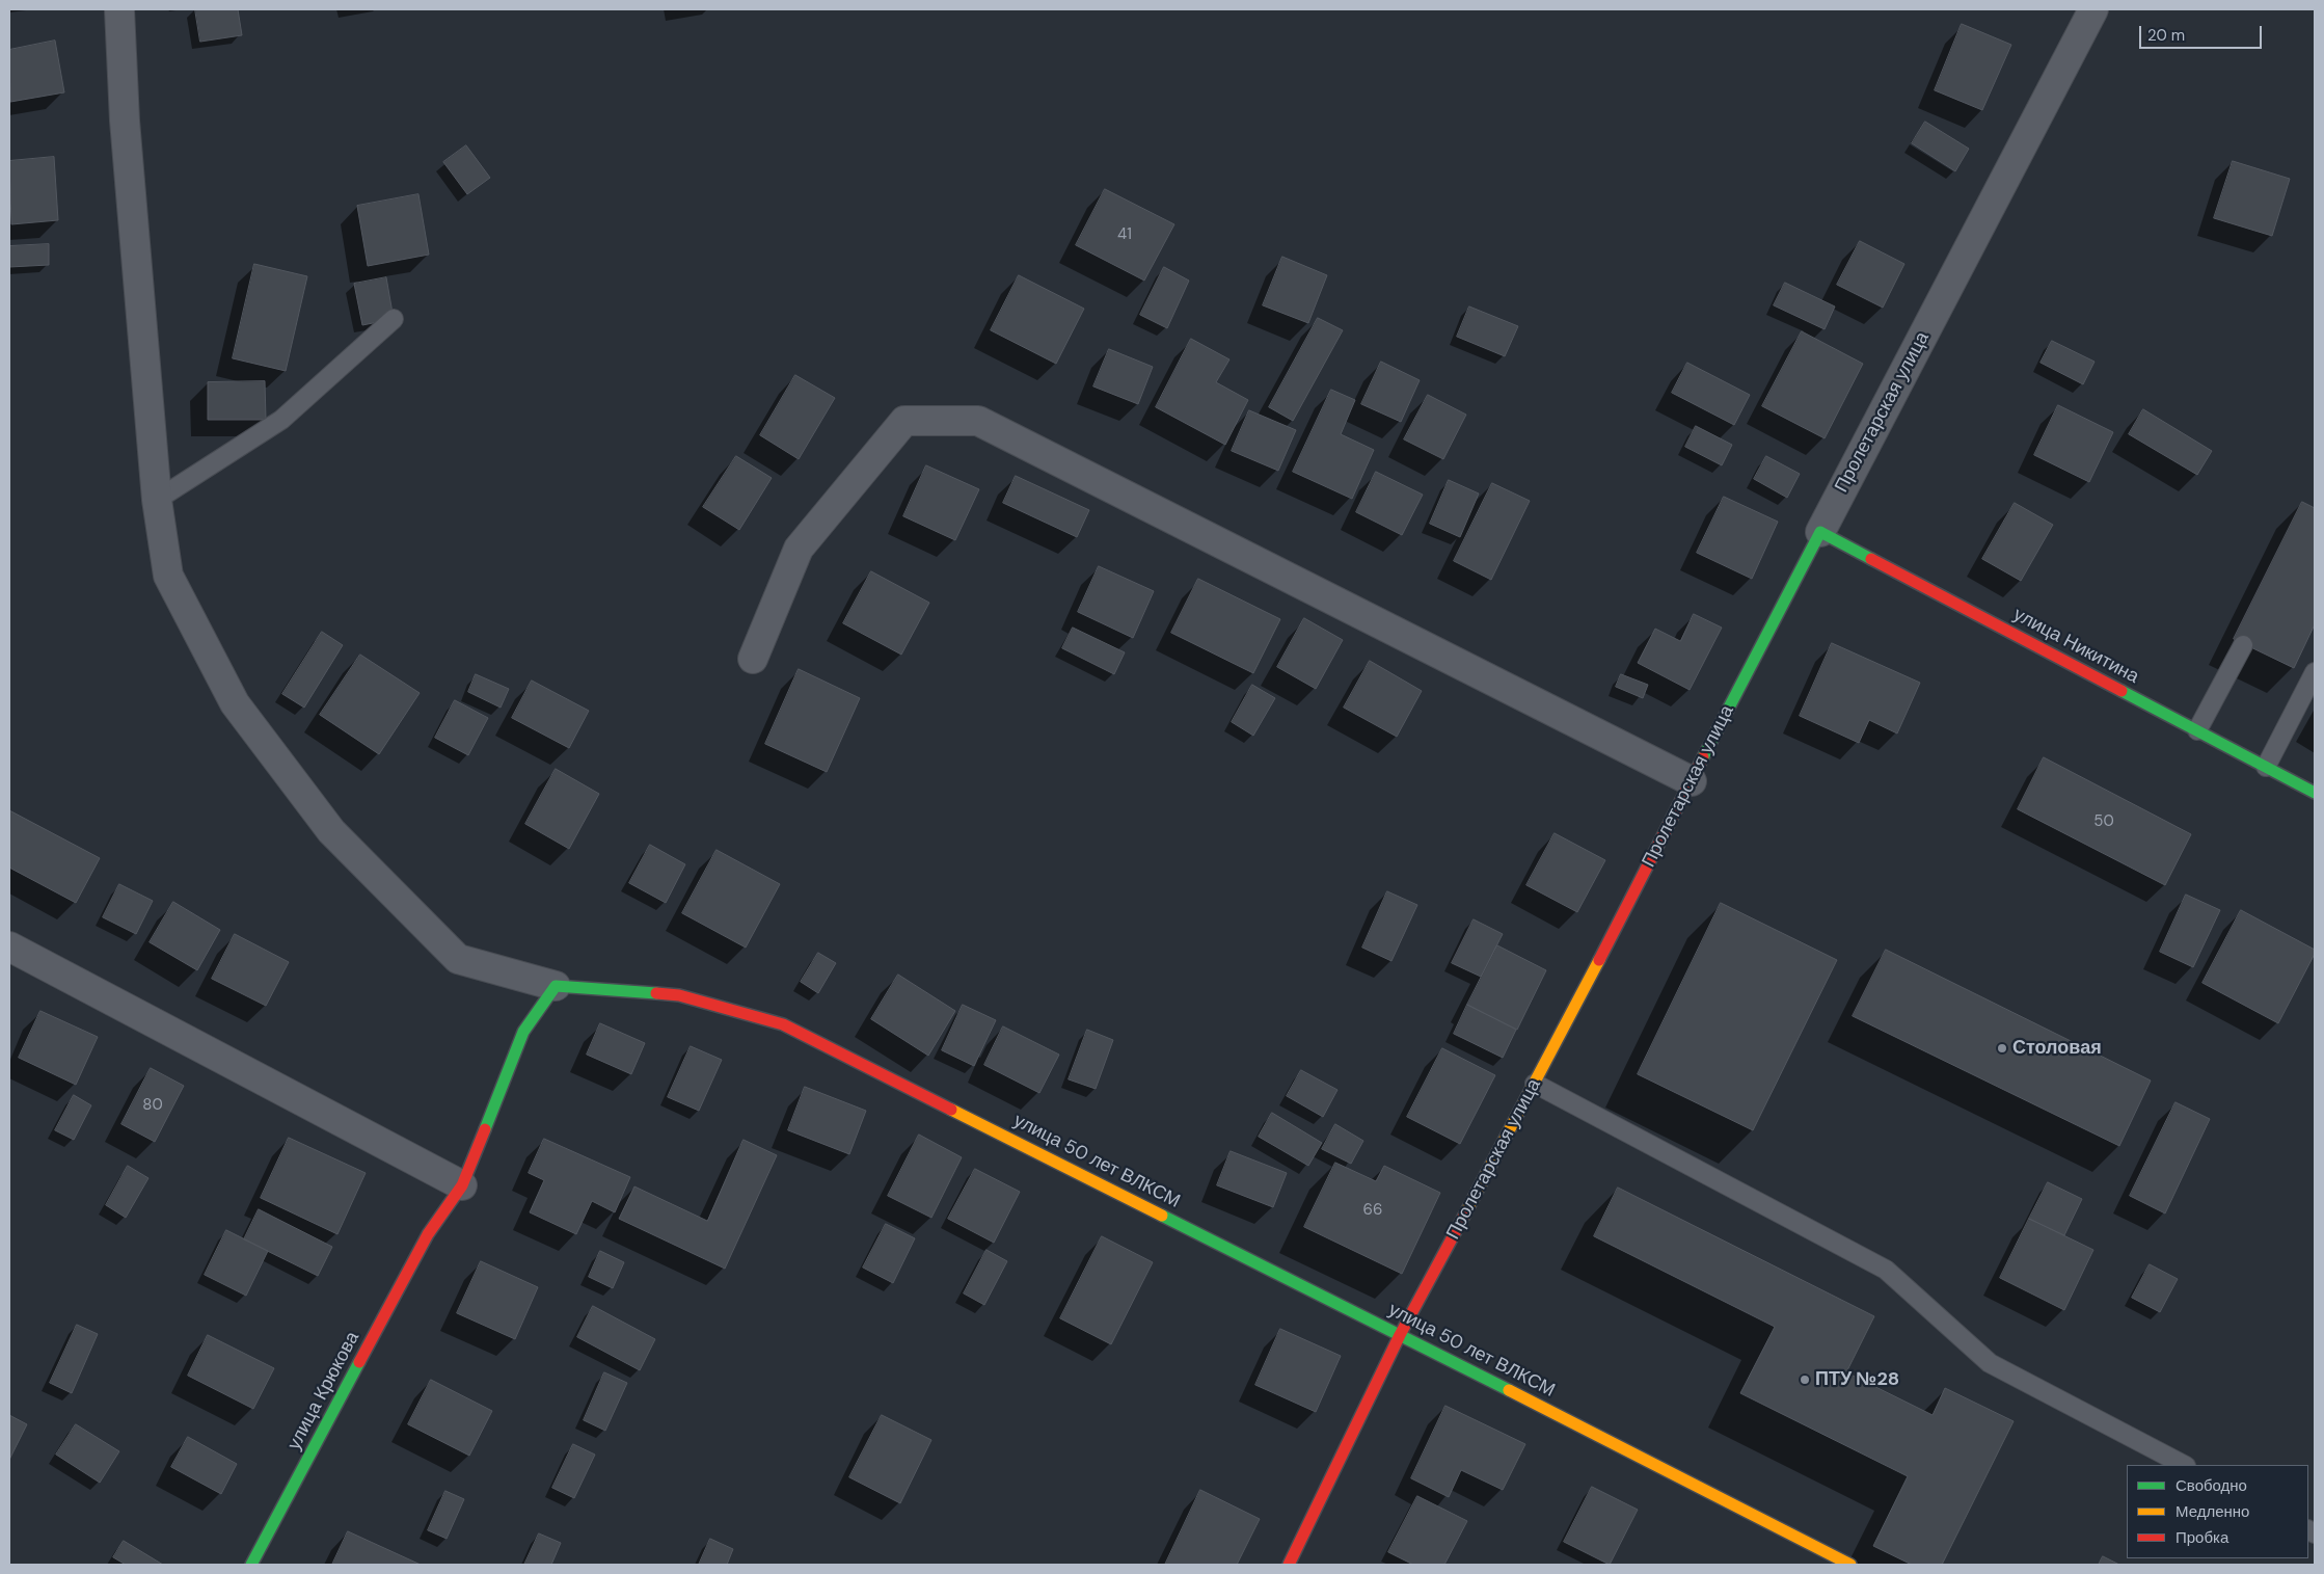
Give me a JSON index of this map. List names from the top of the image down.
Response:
{
  "streets": {
    "street": [
      "Пролетарская улица",
      "улица Никитина",
      "улица 50 лет ВЛКСМ",
      "улица Крюкова"
    ]
  },
  "crossings": [
    ["Пролетарская улица", "улица Никитина"],
    ["Пролетарская улица", "улица 50 лет ВЛКСМ"]
  ],
  "places": ["Столовая", "ПТУ №28"],
  "house_numbers": [
    "41",
    "50",
    "80",
    "66"
  ],
  "legend": ["Свободно", "Медленно", "Пробка"],
  "scale_bar": "20 m"
}
